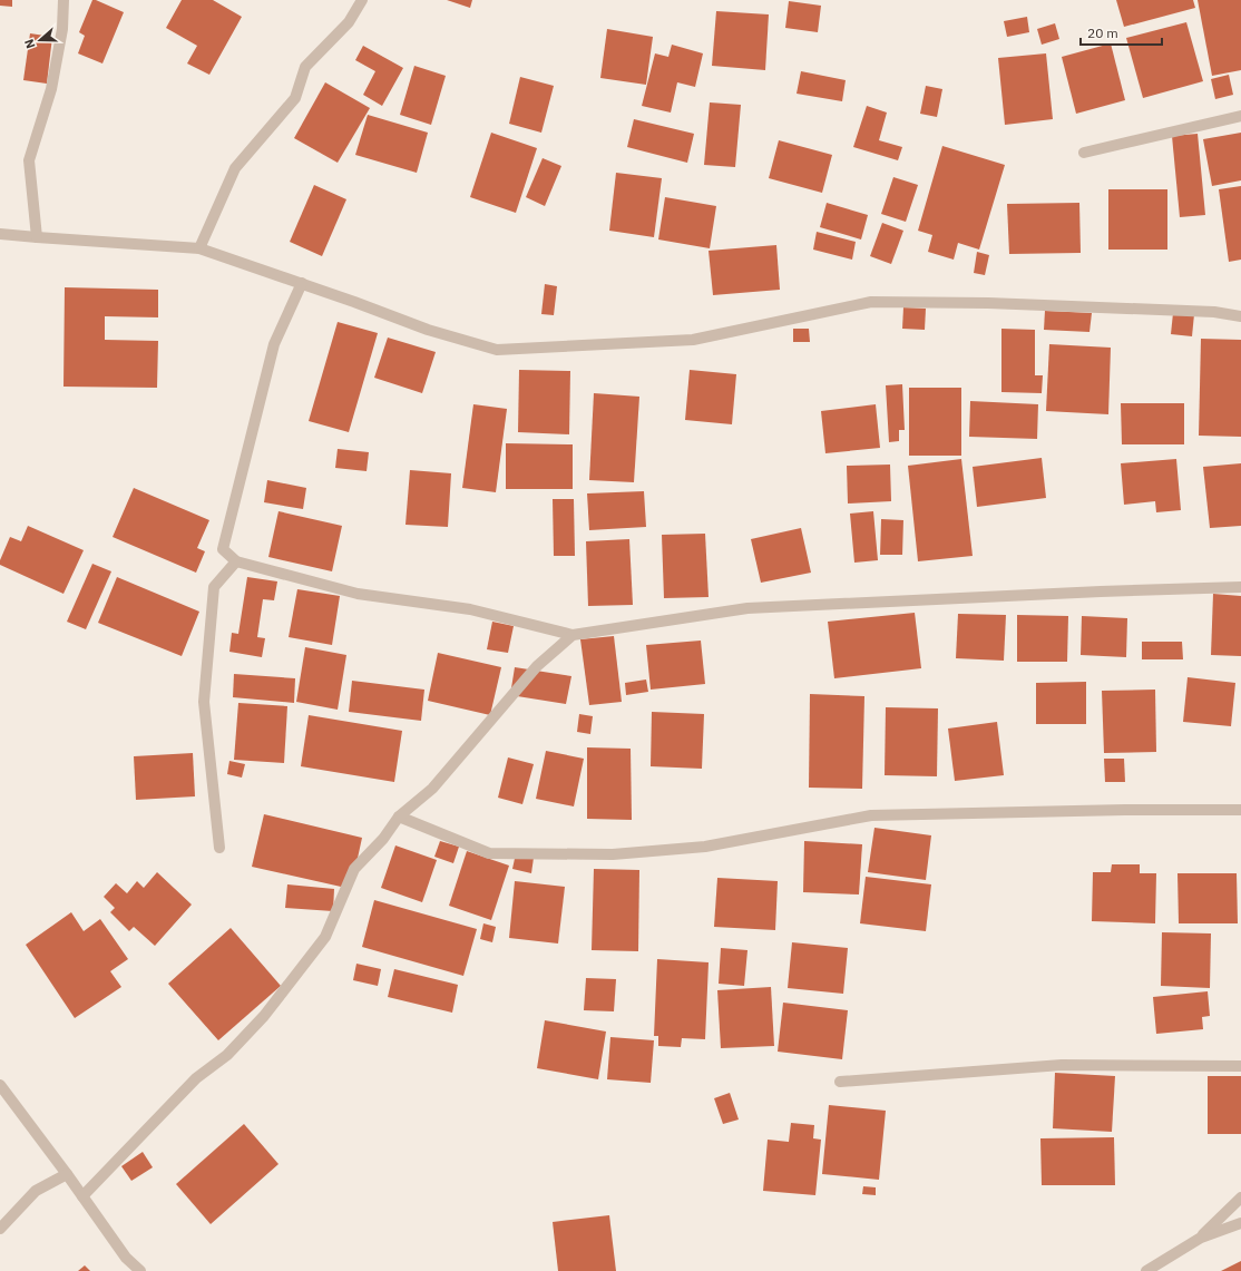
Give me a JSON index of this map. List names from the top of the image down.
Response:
{
  "scale_bar": "20 m",
  "north": "left"
}
